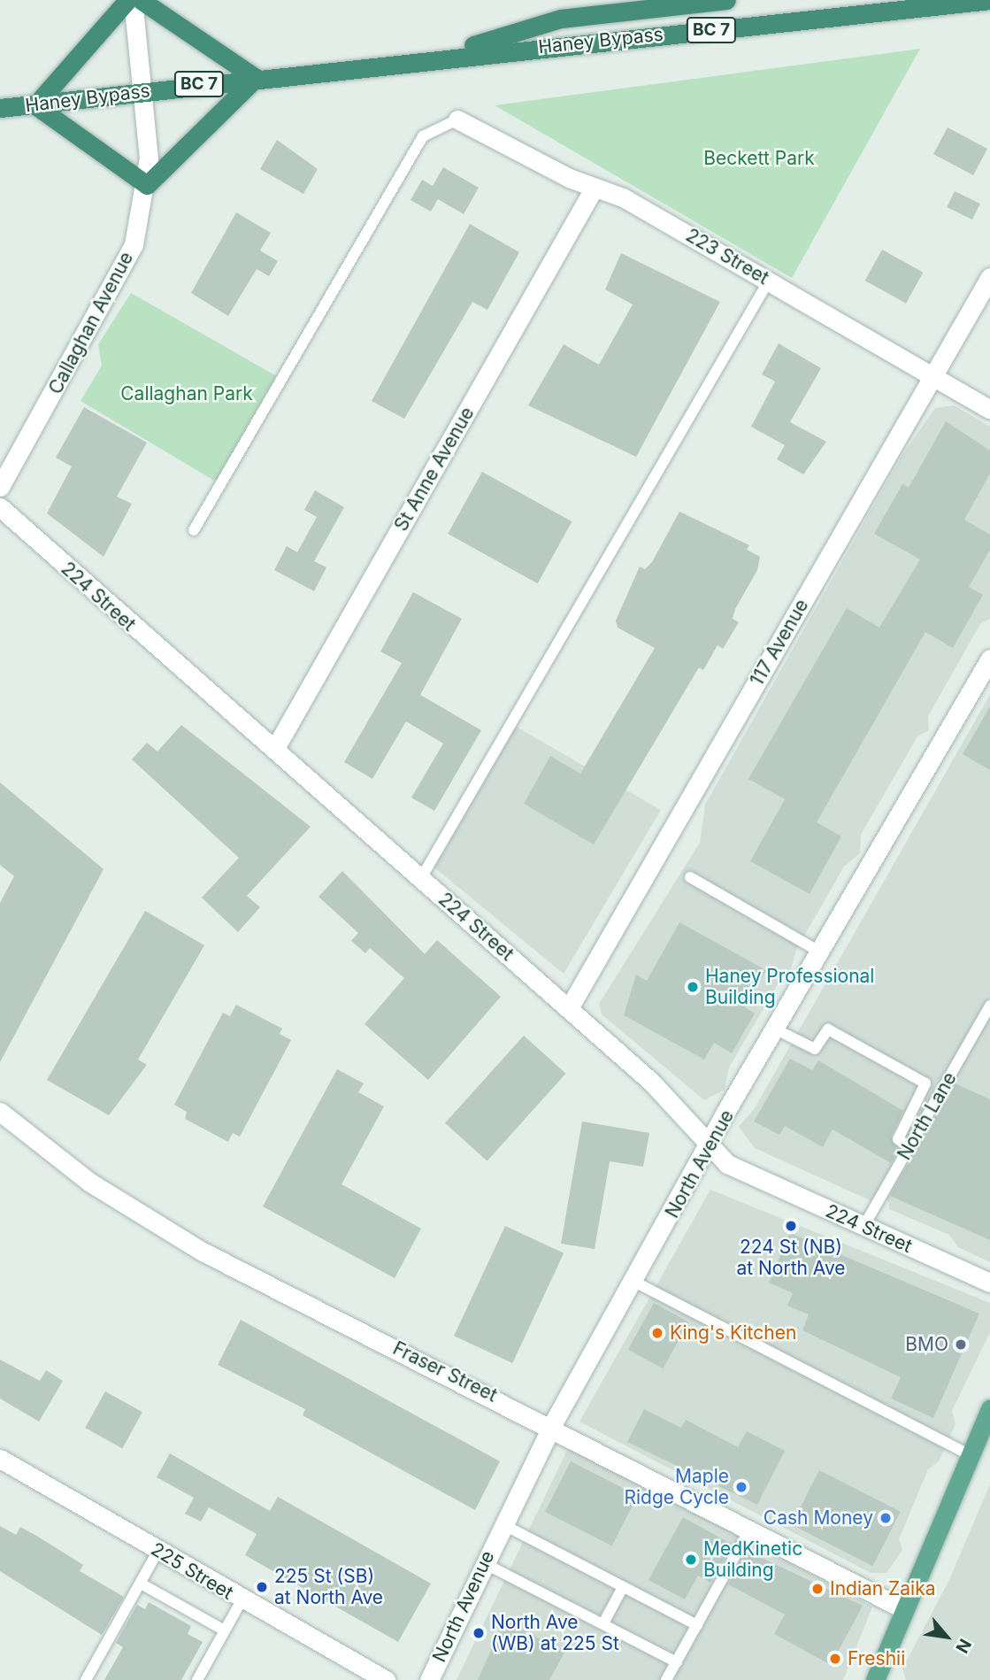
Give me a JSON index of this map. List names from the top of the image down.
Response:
{
  "streets": {
    "highway": ["BC 7", "Haney Bypass"],
    "street": [
      "223 Street",
      "Callaghan Avenue",
      "St Anne Avenue",
      "224 Street",
      "117 Avenue",
      "North Avenue",
      "Fraser Street",
      "225 Street"
    ],
    "lane": ["North Lane"]
  },
  "crossings": [
    ["Haney Bypass", "Callaghan Avenue"],
    ["223 Street", "St Anne Avenue"],
    ["223 Street", "117 Avenue"],
    ["St Anne Avenue", "224 Street"],
    ["224 Street", "117 Avenue"],
    ["224 Street", "North Lane"],
    ["224 Street", "North Avenue"],
    ["North Avenue", "Fraser Street"]
  ],
  "parks": ["Beckett Park", "Callaghan Park"],
  "places": [
    "Haney Professional Building",
    "224 St (NB) at North Ave",
    "King's Kitchen",
    "BMO",
    "Maple Ridge Cycle",
    "Cash Money",
    "MedKinetic Building",
    "225 St (SB) at North Ave",
    "Indian Zaika",
    "North Ave (WB) at 225 St",
    "Freshii"
  ],
  "north": "bottom right"
}
